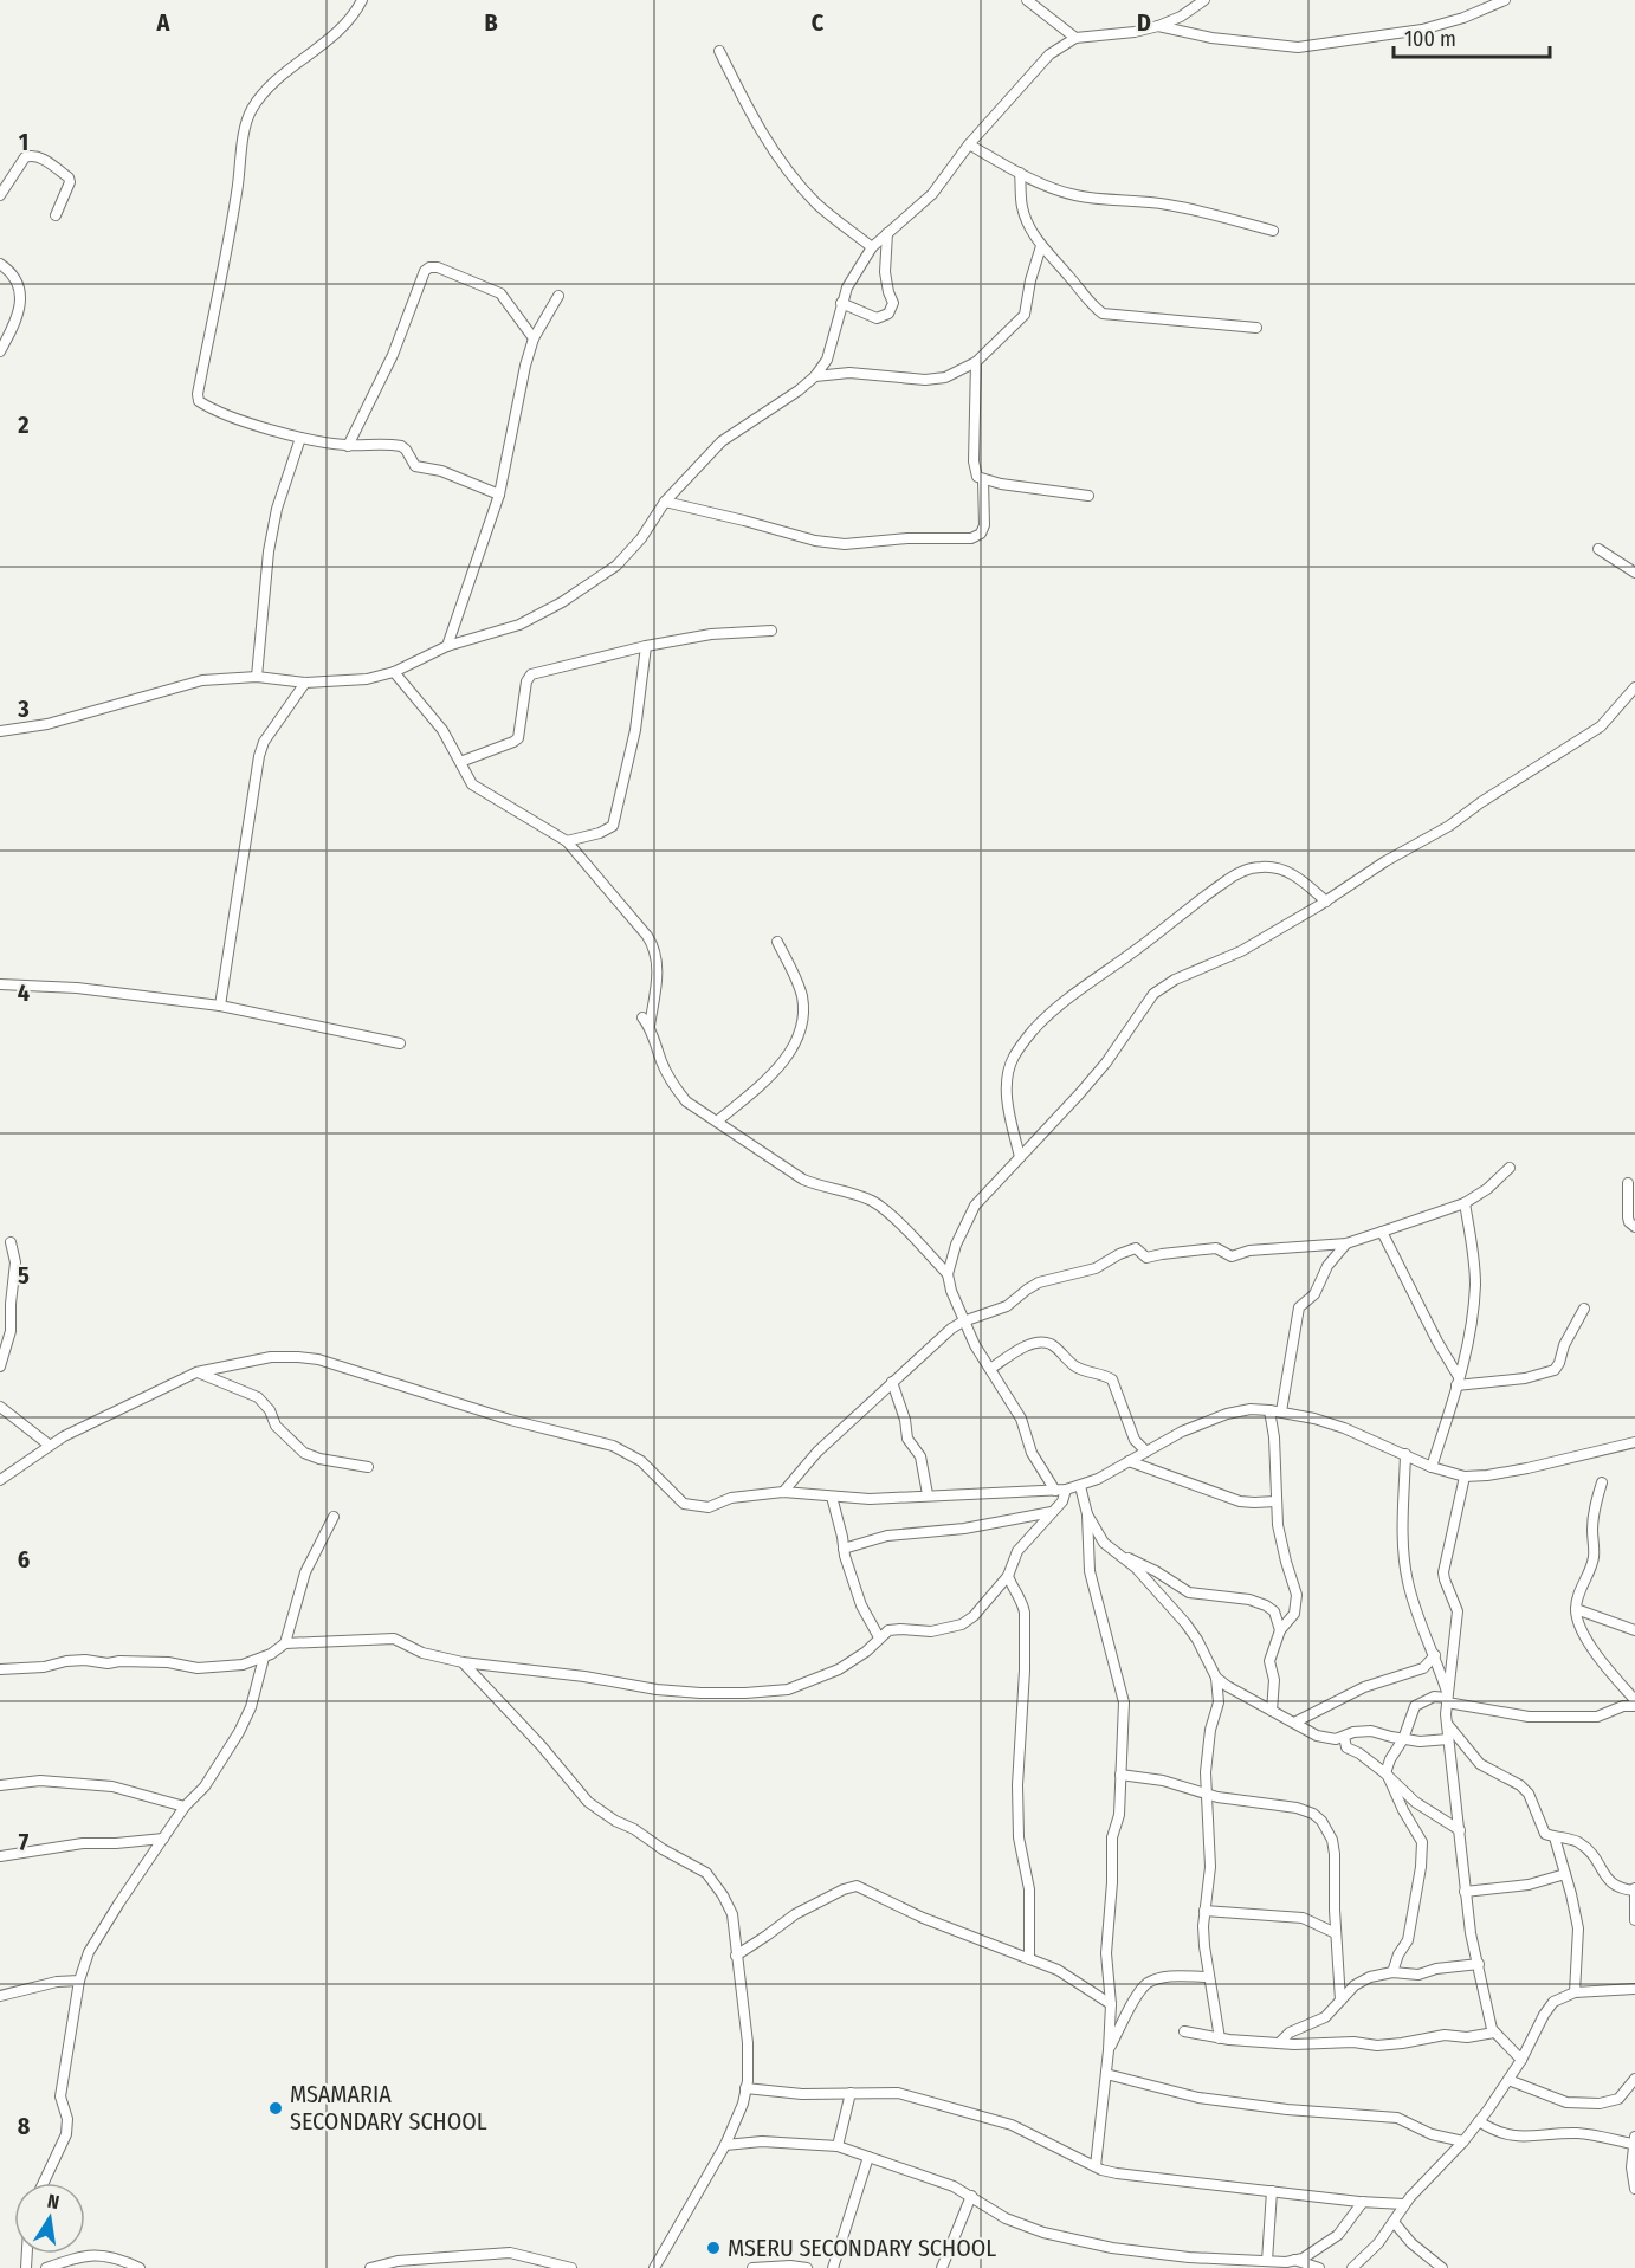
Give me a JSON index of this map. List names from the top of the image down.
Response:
{
  "places": ["MSAMARIA SECONDARY SCHOOL", "MSERU SECONDARY SCHOOL"],
  "scale_bar": "100 m",
  "north": "top",
  "grid": {
    "columns": [
      "A",
      "B",
      "C",
      "D"
    ],
    "rows": [
      "1",
      "2",
      "3",
      "4",
      "5",
      "6",
      "7",
      "8"
    ]
  }
}
